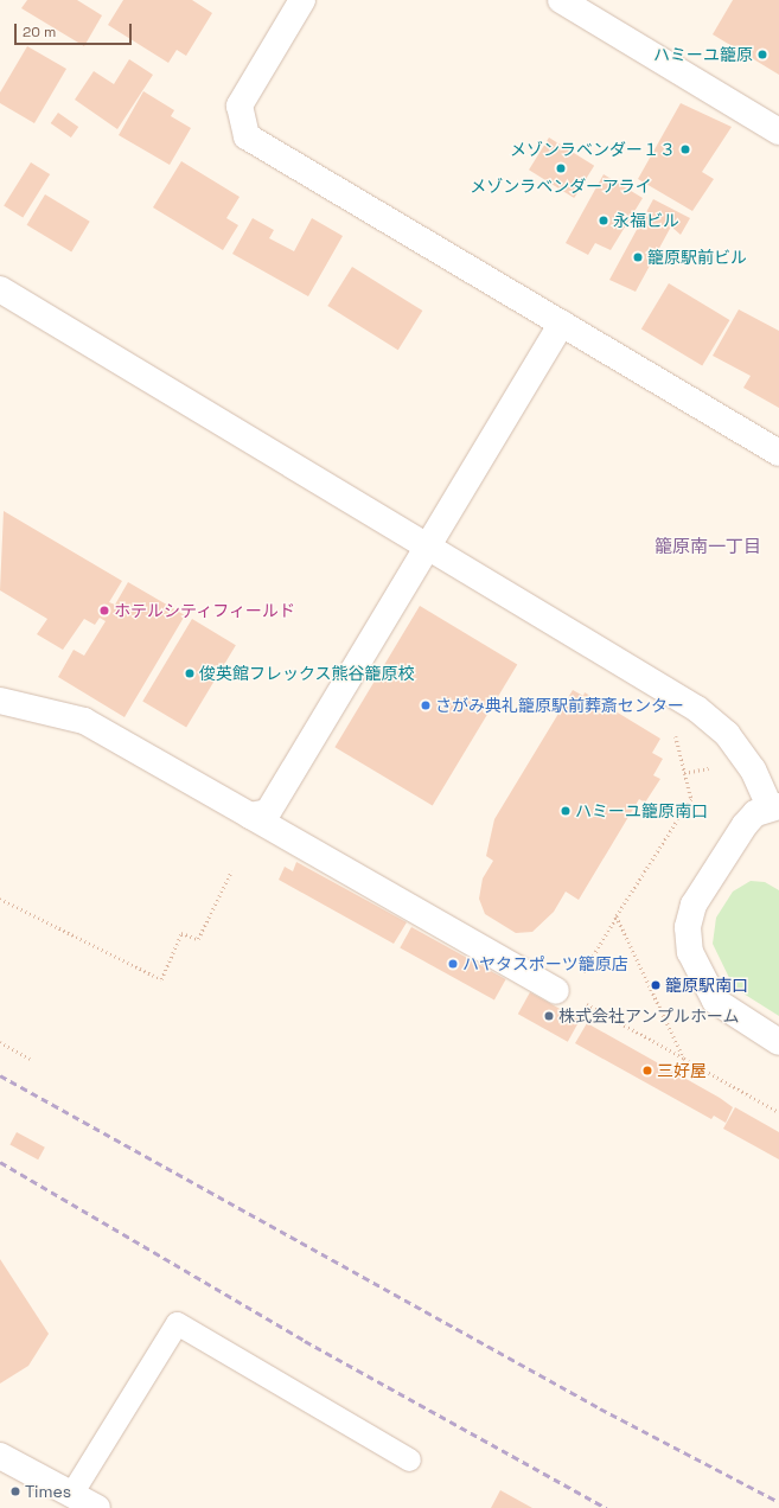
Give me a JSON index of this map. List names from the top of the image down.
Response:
{
  "districts": ["籠原南一丁目"],
  "places": [
    "ハミーユ籠原",
    "メゾンラベンダー１３",
    "メゾンラベンダーアライ",
    "永福ビル",
    "籠原駅前ビル",
    "ホテルシティフィールド",
    "俊英館フレックス熊谷籠原校",
    "さがみ典礼籠原駅前葬斎センター",
    "ハミーユ籠原南口",
    "ハヤタスポーツ籠原店",
    "籠原駅南口",
    "株式会社アンプルホーム",
    "三好屋",
    "Times"
  ],
  "scale_bar": "20 m"
}
